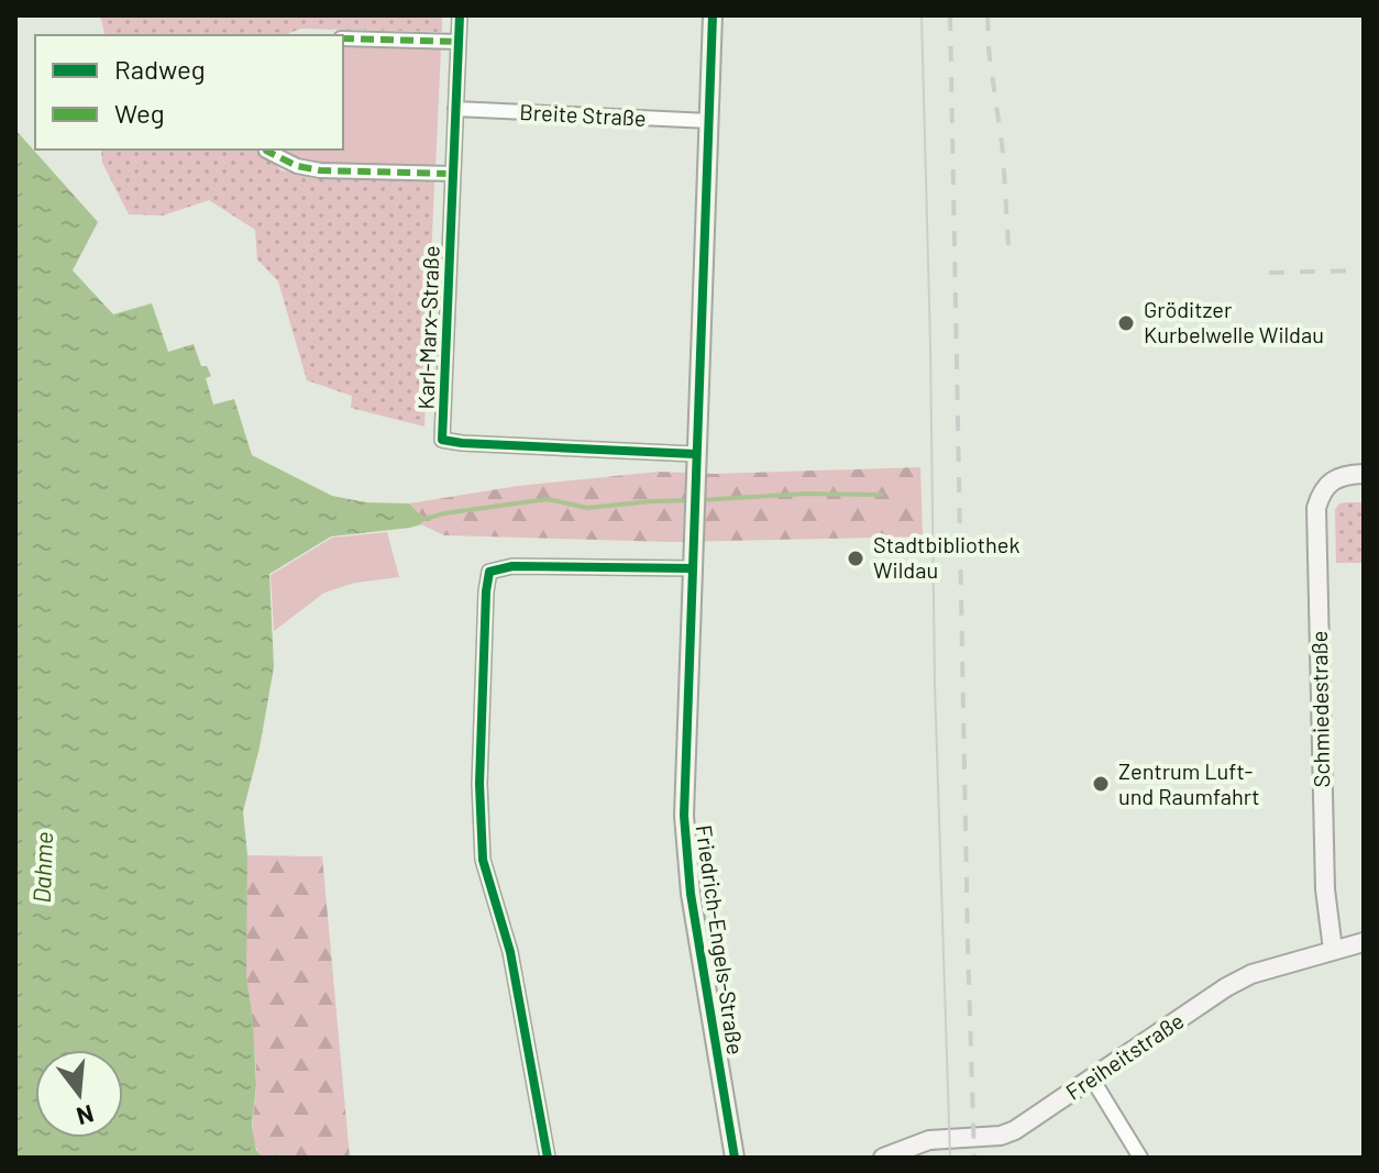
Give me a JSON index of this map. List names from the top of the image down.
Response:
{
  "streets": {
    "main road": ["Schmiedestraße", "Friedrich-Engels-Straße", "Freiheitstraße"],
    "street": ["Breite Straße", "Karl-Marx-Straße"]
  },
  "crossings": [
    ["Breite Straße", "Karl-Marx-Straße"],
    ["Karl-Marx-Straße", "Friedrich-Engels-Straße"],
    ["Schmiedestraße", "Freiheitstraße"]
  ],
  "water": ["Dahme"],
  "places": ["Gröditzer Kurbelwelle Wildau", "Stadtbibliothek Wildau", "Zentrum Luft- und Raumfahrt"],
  "legend": ["Radweg", "Weg"],
  "north": "bottom"
}
